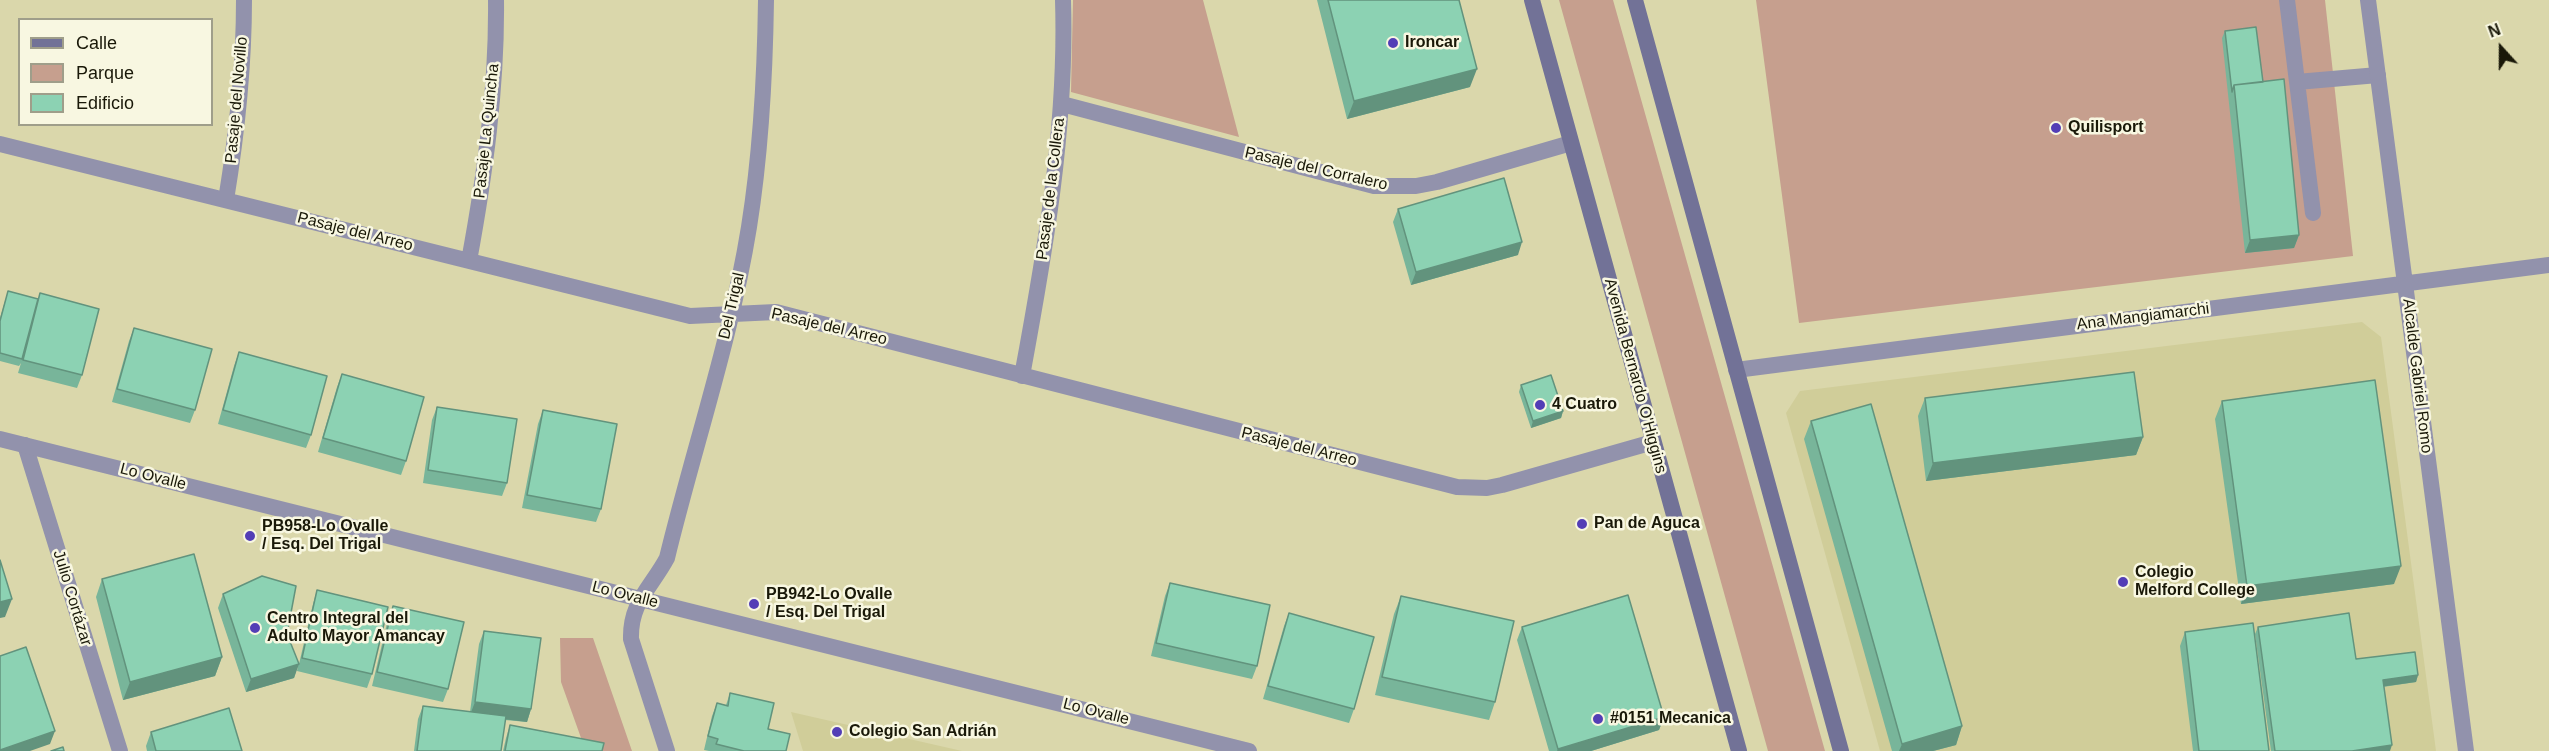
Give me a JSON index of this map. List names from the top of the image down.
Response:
{
  "streets": {
    "main road": ["Avenida Bernardo O'Higgins"],
    "street": [
      "Pasaje del Novillo",
      "Pasaje La Quincha",
      "Pasaje del Corralero",
      "Pasaje de la Collera",
      "Pasaje del Arreo",
      "Del Trigal",
      "Ana Mangiamarchi",
      "Alcalde Gabriel Romo",
      "Lo Ovalle",
      "Julio Cortázar"
    ]
  },
  "crossings": [
    ["Pasaje del Novillo", "Pasaje del Arreo"],
    ["Pasaje La Quincha", "Pasaje del Arreo"],
    ["Pasaje del Corralero", "Pasaje de la Collera"],
    ["Pasaje del Corralero", "Avenida Bernardo O'Higgins"],
    ["Pasaje de la Collera", "Pasaje del Arreo"],
    ["Pasaje del Arreo", "Del Trigal"],
    ["Pasaje del Arreo", "Avenida Bernardo O'Higgins"],
    ["Del Trigal", "Lo Ovalle"],
    ["Ana Mangiamarchi", "Alcalde Gabriel Romo"],
    ["Lo Ovalle", "Julio Cortázar"]
  ],
  "places": [
    "Ironcar",
    "Quilisport",
    "4 Cuatro",
    "Pan de Aguca",
    "PB958-Lo Ovalle / Esq. Del Trigal",
    "Colegio Melford College",
    "PB942-Lo Ovalle / Esq. Del Trigal",
    "Centro Integral del Adulto Mayor Amancay",
    "#0151 Mecanica",
    "Colegio San Adrián"
  ],
  "legend": ["Calle", "Parque", "Edificio"],
  "north": "top"
}
